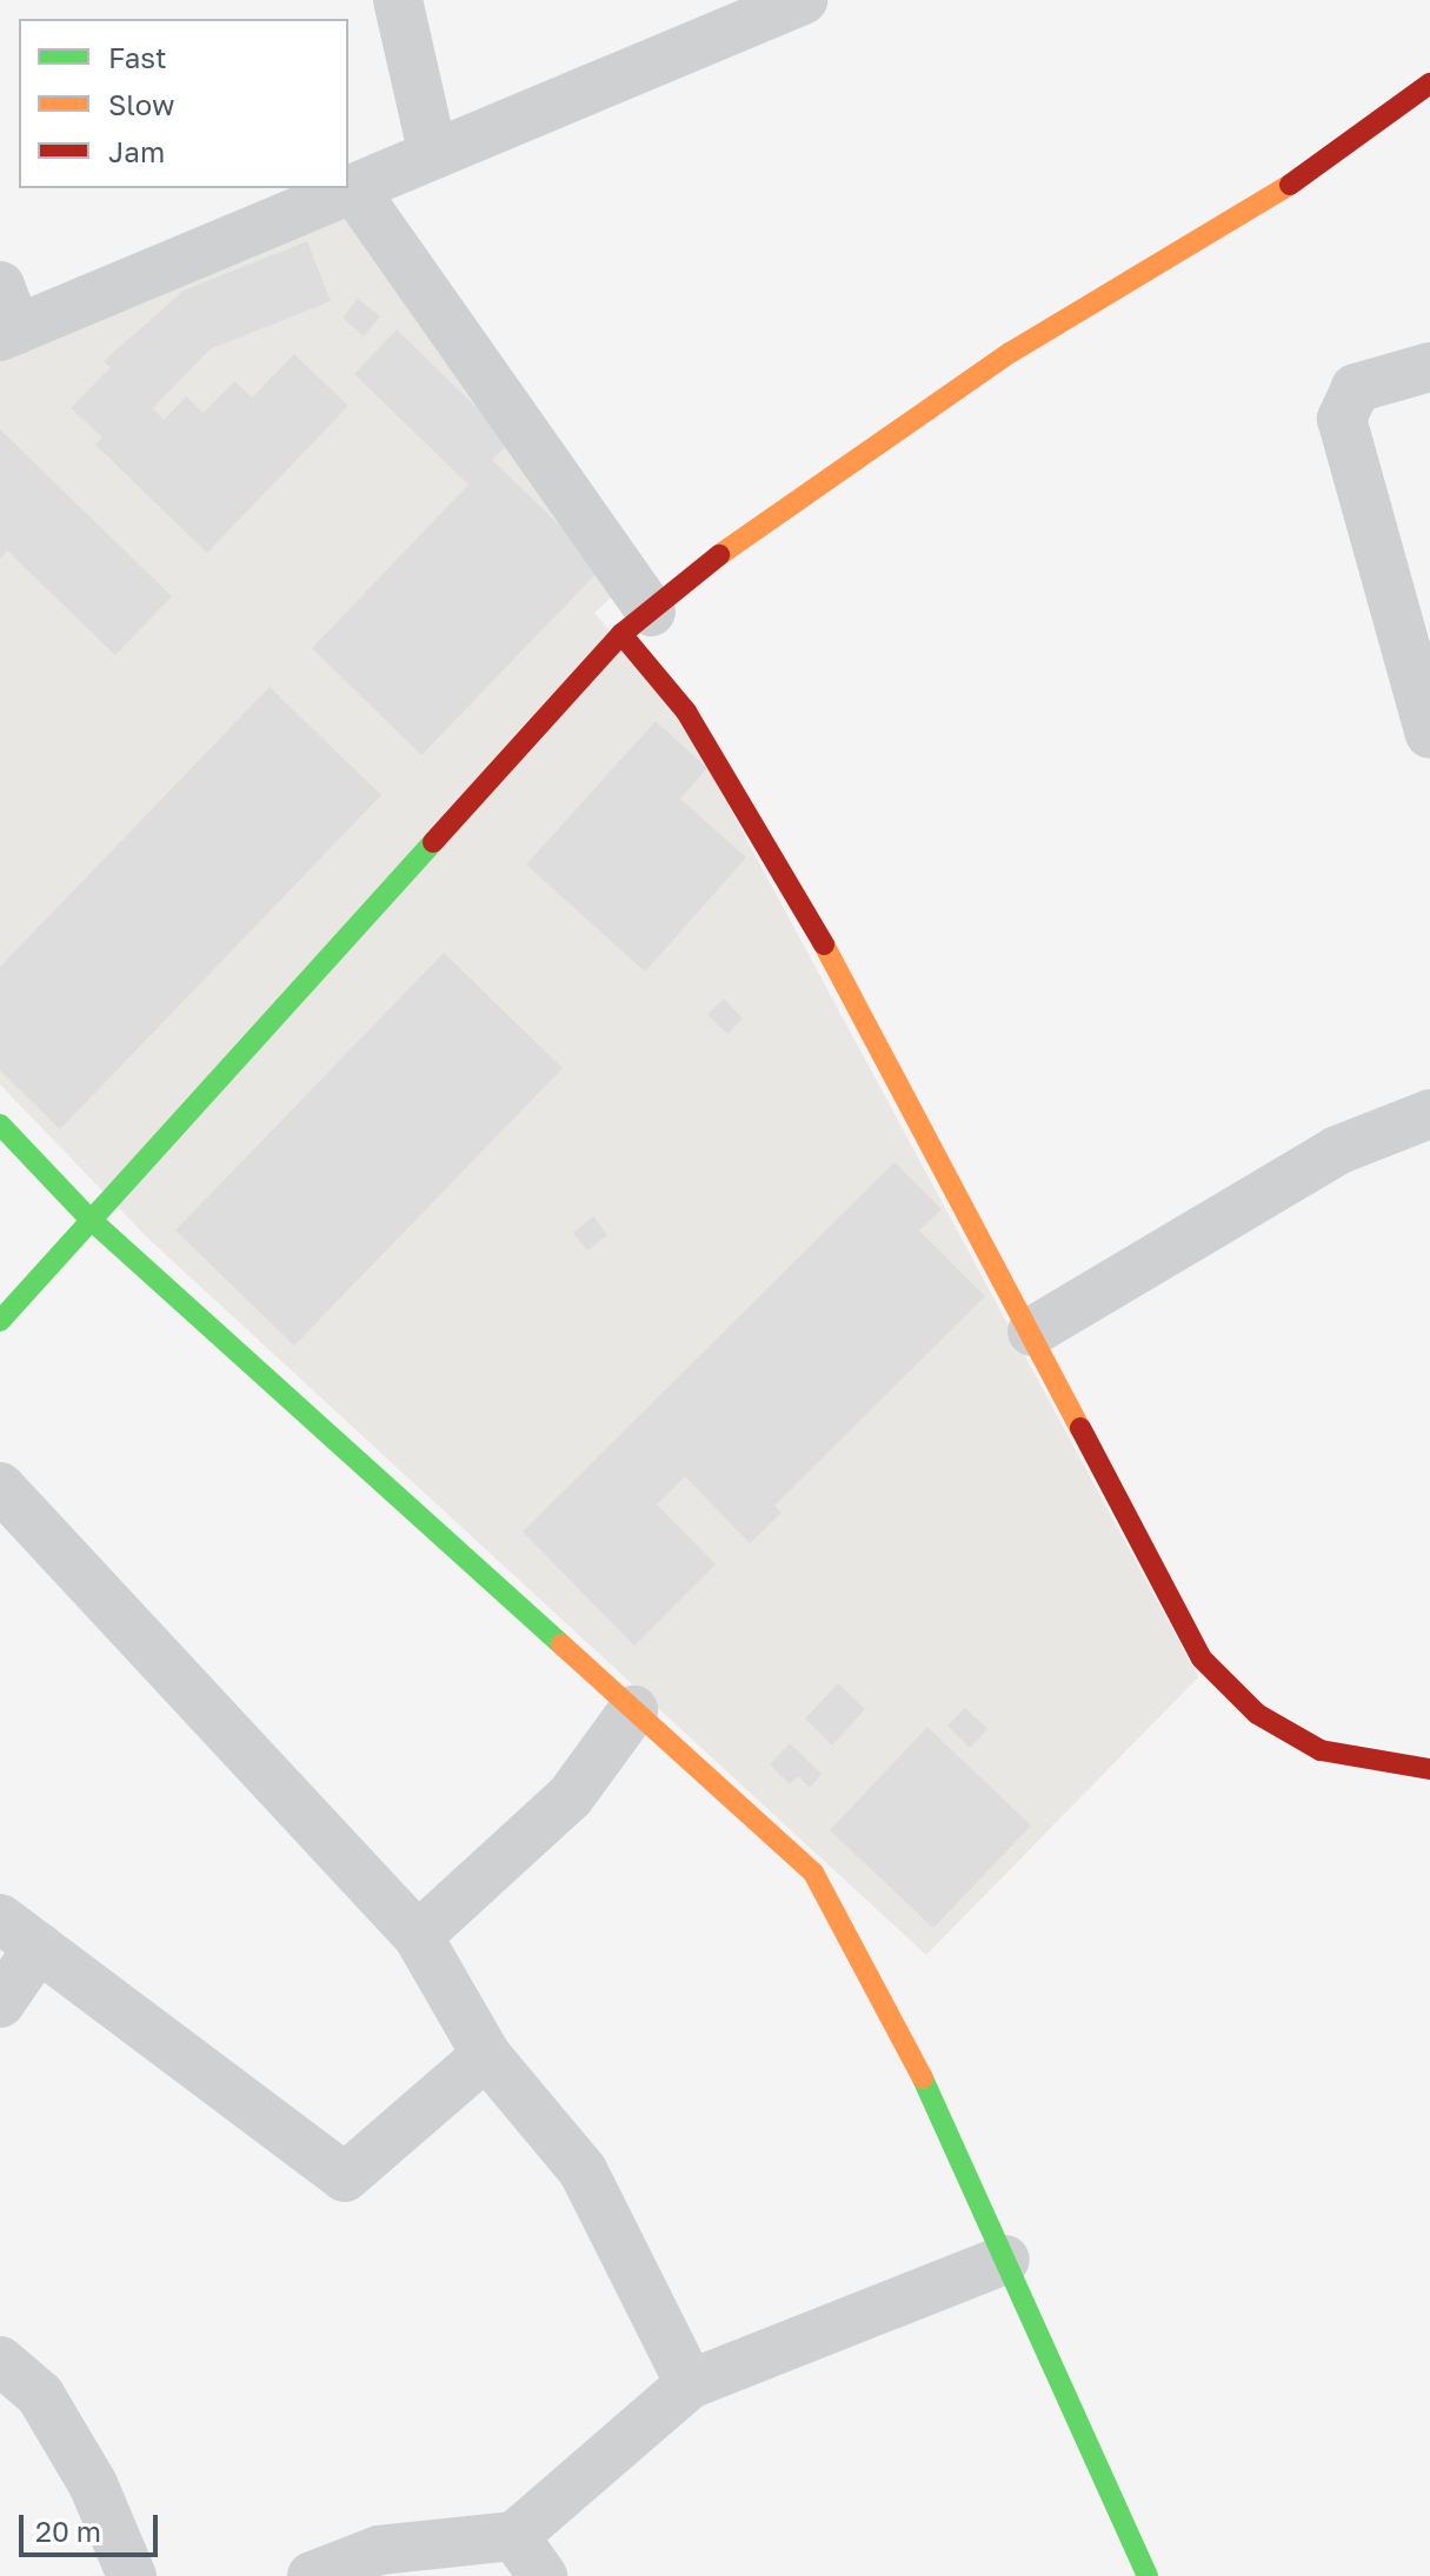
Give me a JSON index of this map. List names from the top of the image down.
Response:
{
  "legend": ["Fast", "Slow", "Jam"],
  "scale_bar": "20 m"
}
